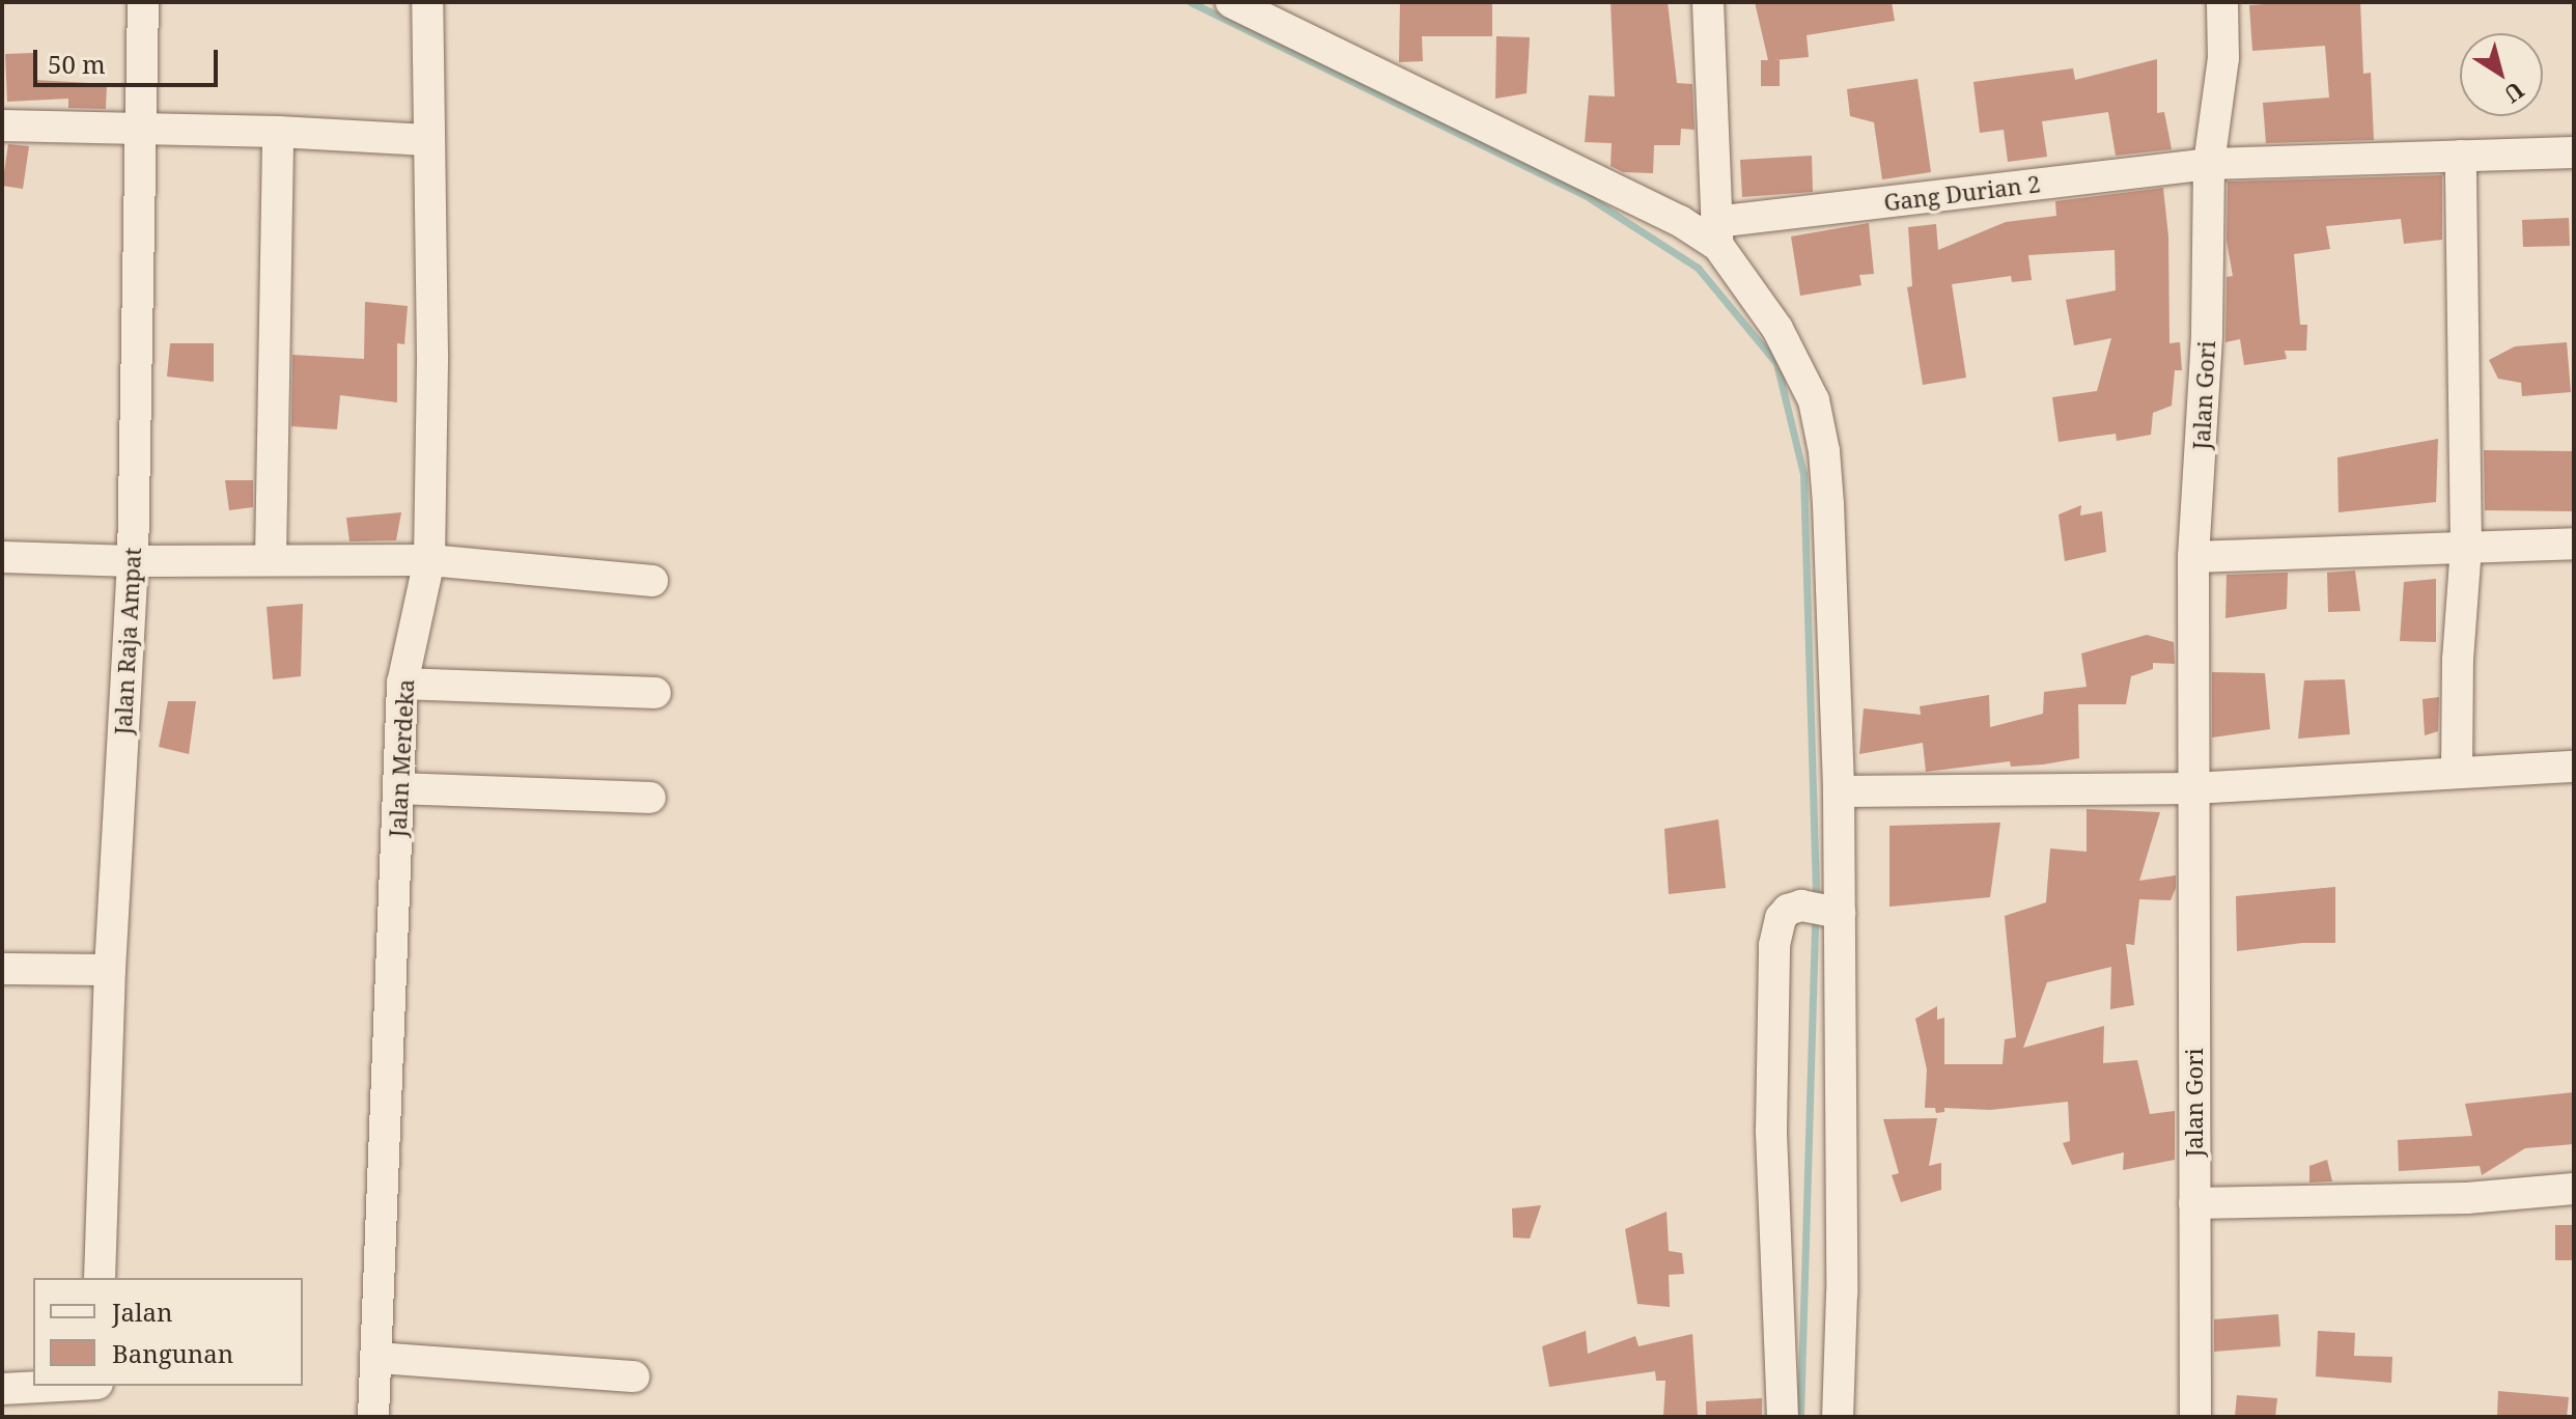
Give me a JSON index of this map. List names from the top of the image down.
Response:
{
  "streets": {
    "street": [
      "Gang Durian 2",
      "Jalan Gori",
      "Jalan Raja Ampat",
      "Jalan Merdeka"
    ]
  },
  "crossings": [
    ["Gang Durian 2", "Jalan Gori"]
  ],
  "legend": ["Jalan", "Bangunan"],
  "scale_bar": "50 m",
  "north": "bottom right"
}
